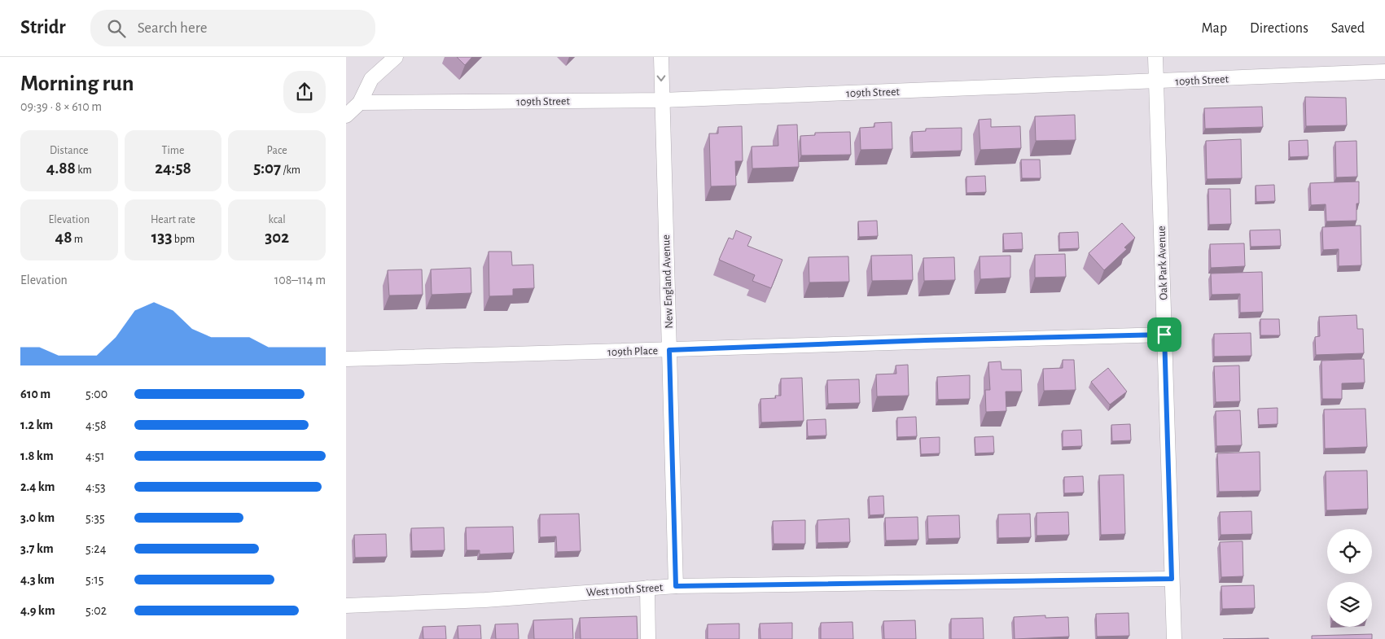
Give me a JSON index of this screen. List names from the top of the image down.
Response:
{
  "streets": {
    "street": [
      "109th Street",
      "Oak Park Avenue",
      "New England Avenue",
      "109th Place",
      "West 110th Street"
    ]
  },
  "crossings": [
    ["109th Street", "Oak Park Avenue"],
    ["109th Street", "New England Avenue"],
    ["Oak Park Avenue", "109th Place"],
    ["Oak Park Avenue", "West 110th Street"],
    ["New England Avenue", "109th Place"],
    ["New England Avenue", "West 110th Street"]
  ],
  "page": {
    "header": "Stridr",
    "search": "Search here",
    "nav": ["Map", "Directions", "Saved"],
    "heading": ["Morning run", "09:39 · 8 × 610 m"],
    "stats": [
      ["Distance", "4.88 km"],
      ["Time", "24:58"],
      ["Pace", "5:07 /km"],
      ["Elevation", "48 m"],
      ["Heart rate", "133 bpm"],
      ["kcal", "302"]
    ],
    "chart": ["Elevation", "108–114 m"],
    "list": [
      {
        "name": "610 m",
        "note": "5:00"
      },
      {
        "name": "1.2 km",
        "note": "4:58"
      },
      {
        "name": "1.8 km",
        "note": "4:51"
      },
      {
        "name": "2.4 km",
        "note": "4:53"
      },
      {
        "name": "3.0 km",
        "note": "5:35"
      },
      {
        "name": "3.7 km",
        "note": "5:24"
      },
      {
        "name": "4.3 km",
        "note": "5:15"
      },
      {
        "name": "4.9 km",
        "note": "5:02"
      }
    ]
  }
}
